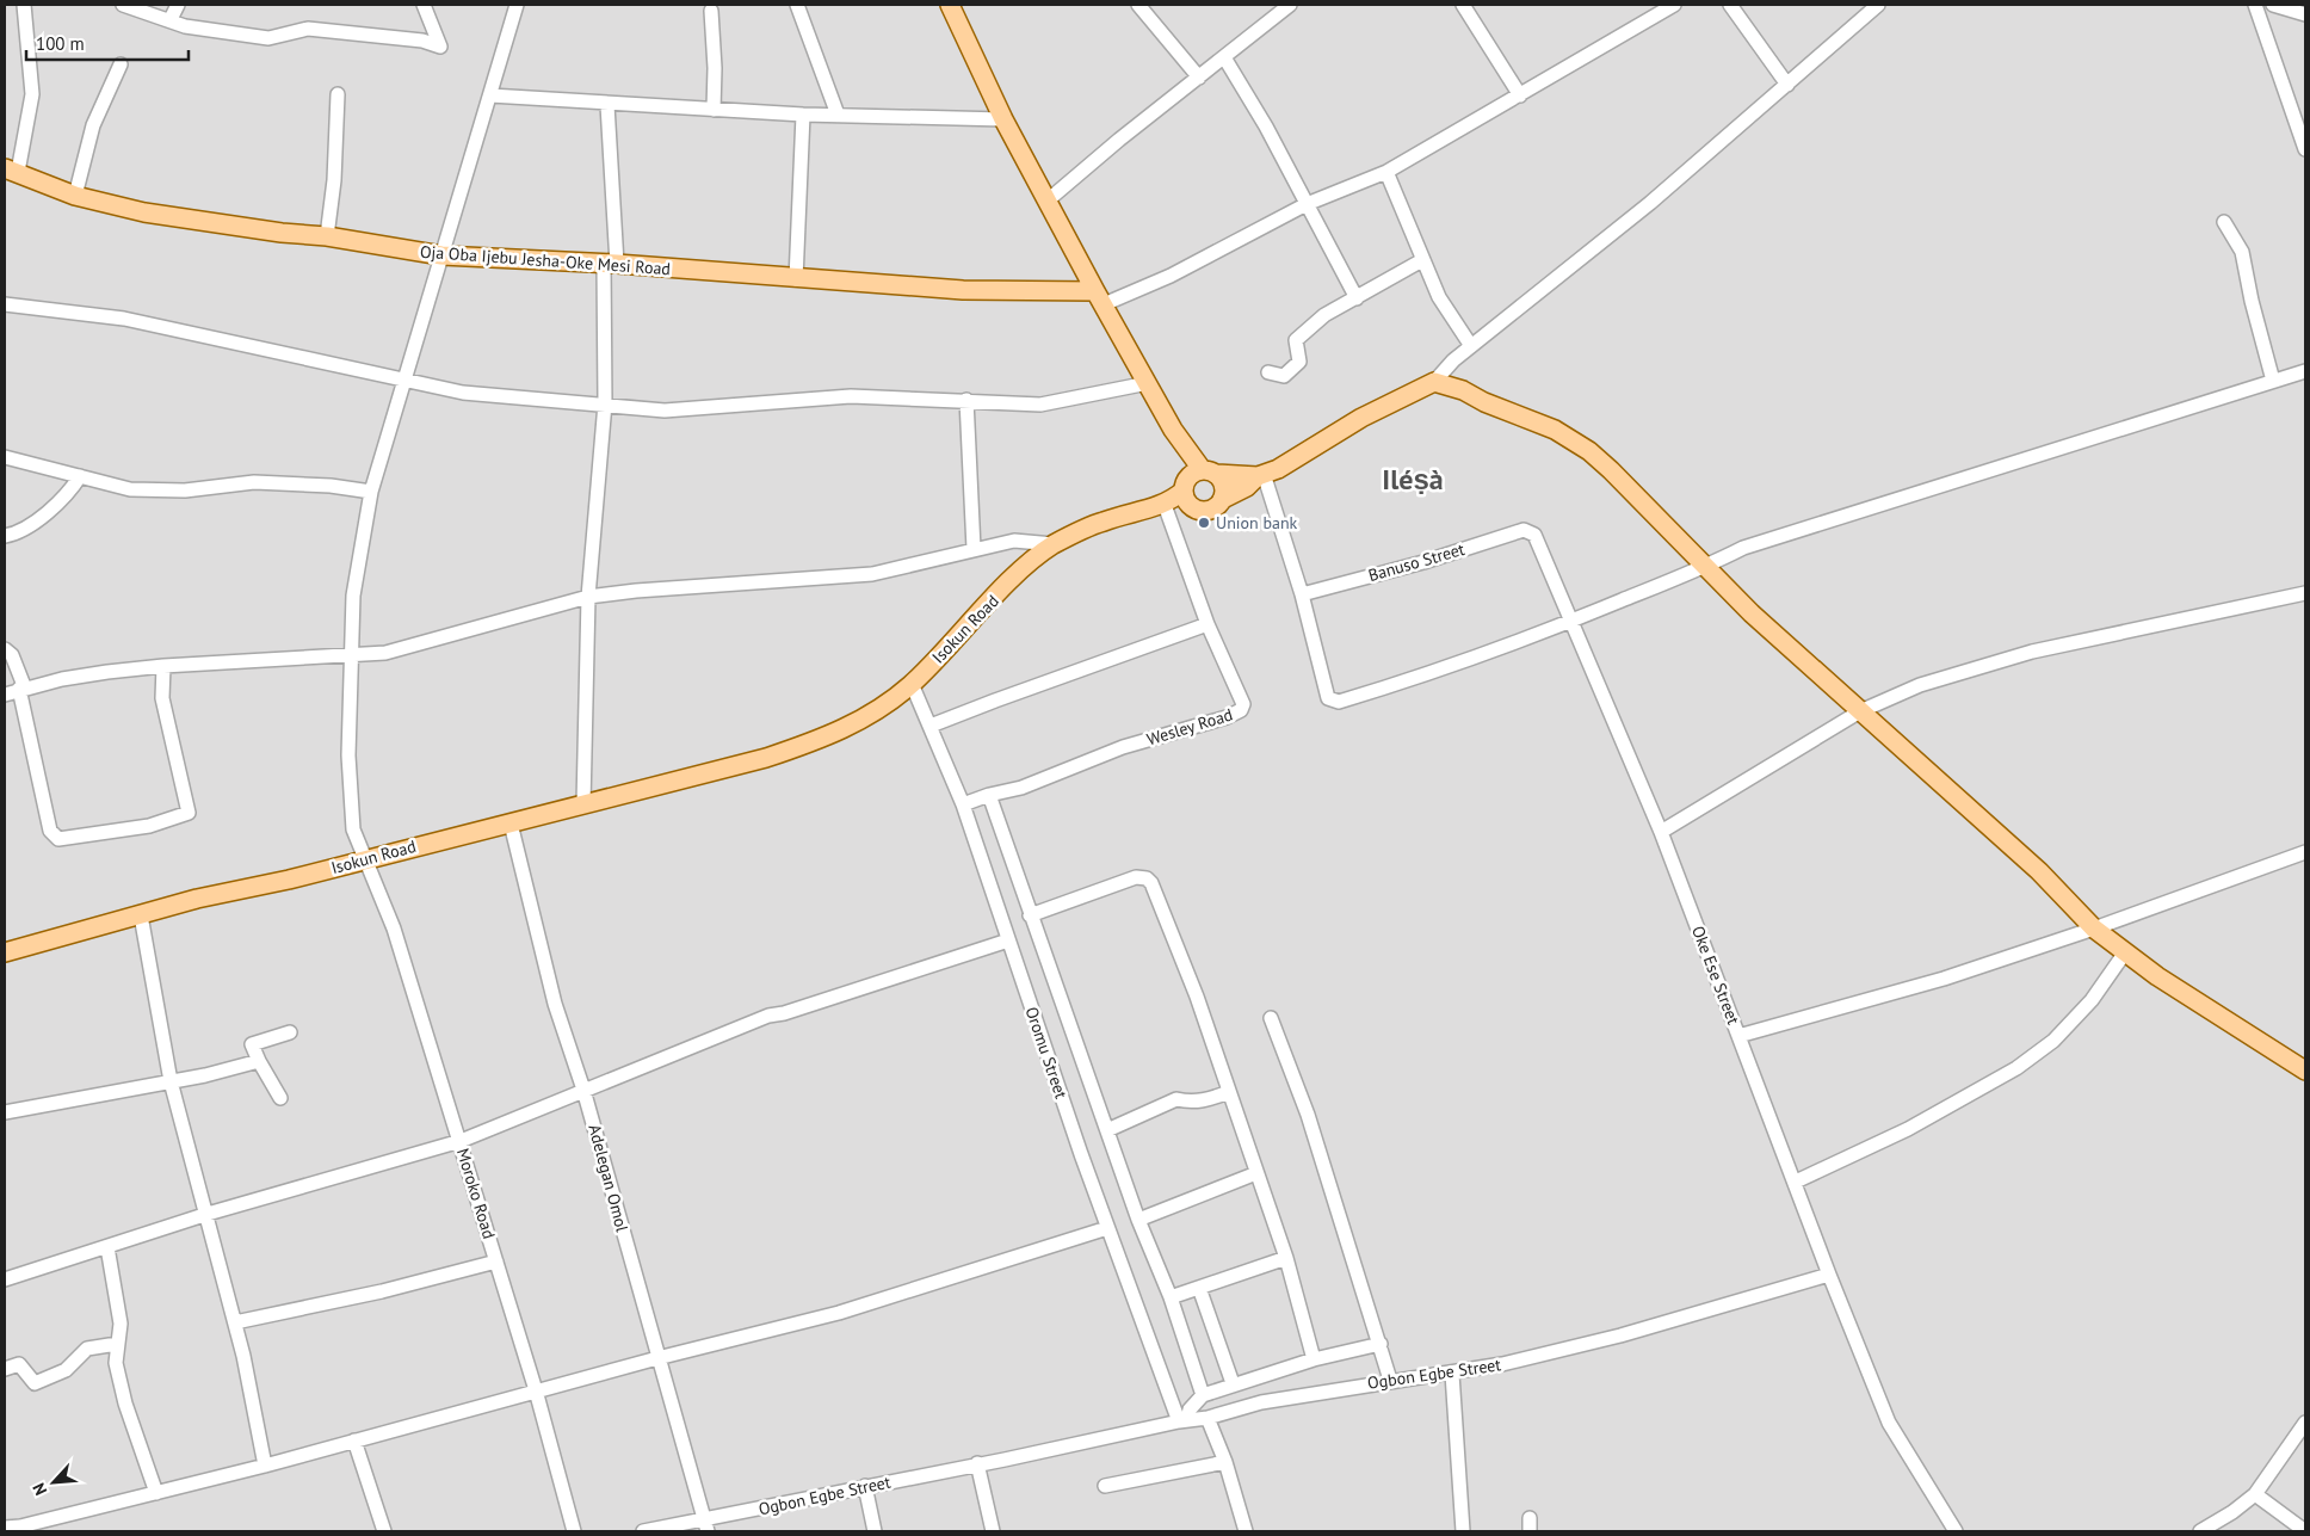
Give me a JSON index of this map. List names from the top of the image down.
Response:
{
  "streets": {
    "main road": ["Oja Oba Ijebu Jesha-Oke Mesi Road", "Isokun Road"],
    "street": [
      "Banuso Street",
      "Wesley Road",
      "Oke Ese Street",
      "Oromu Street",
      "Adelegan Omol",
      "Moroko Road",
      "Ogbon Egbe Street"
    ]
  },
  "crossings": [
    ["Oja Oba Ijebu Jesha-Oke Mesi Road", "Moroko Road"],
    ["Banuso Street", "Oke Ese Street"],
    ["Isokun Road", "Wesley Road"],
    ["Isokun Road", "Oromu Street"],
    ["Isokun Road", "Adelegan Omol"],
    ["Isokun Road", "Moroko Road"],
    ["Wesley Road", "Oromu Street"],
    ["Oke Ese Street", "Ogbon Egbe Street"],
    ["Oromu Street", "Ogbon Egbe Street"],
    ["Adelegan Omol", "Ogbon Egbe Street"]
  ],
  "districts": ["Iléṣà"],
  "places": ["Union bank"],
  "scale_bar": "100 m",
  "north": "bottom left"
}
